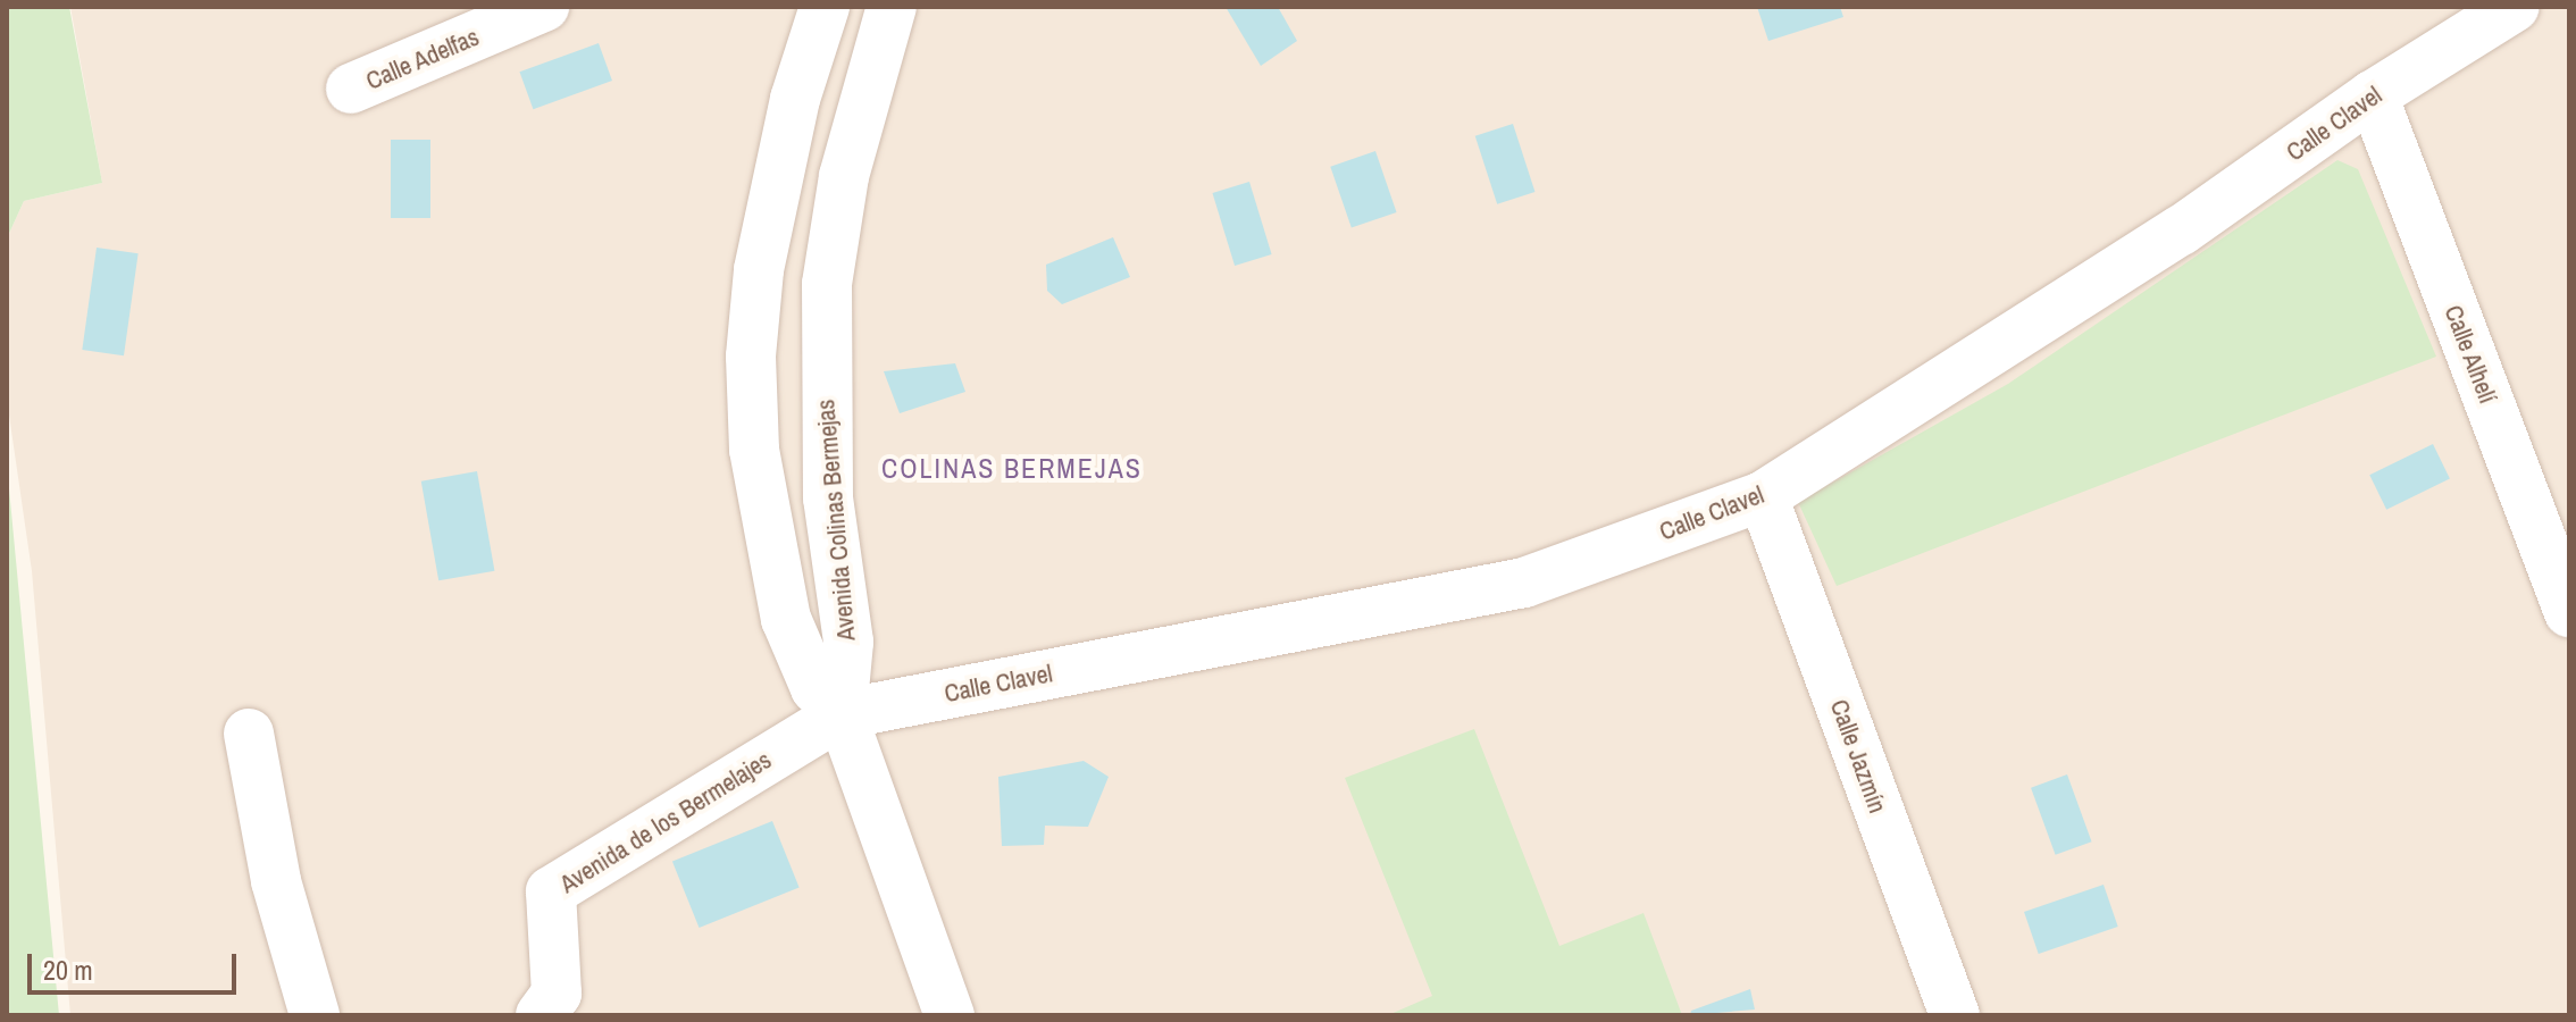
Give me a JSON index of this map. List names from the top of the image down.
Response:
{
  "streets": {
    "street": [
      "Calle Adelfas",
      "Calle Clavel",
      "Calle Alhelí",
      "Avenida Colinas Bermejas",
      "Calle Jazmín",
      "Avenida de los Bermelajes"
    ]
  },
  "crossings": [
    ["Calle Clavel", "Calle Alhelí"],
    ["Calle Clavel", "Avenida Colinas Bermejas"],
    ["Calle Clavel", "Calle Jazmín"],
    ["Calle Clavel", "Avenida de los Bermelajes"],
    ["Avenida Colinas Bermejas", "Avenida de los Bermelajes"]
  ],
  "districts": ["COLINAS BERMEJAS"],
  "scale_bar": "20 m"
}
